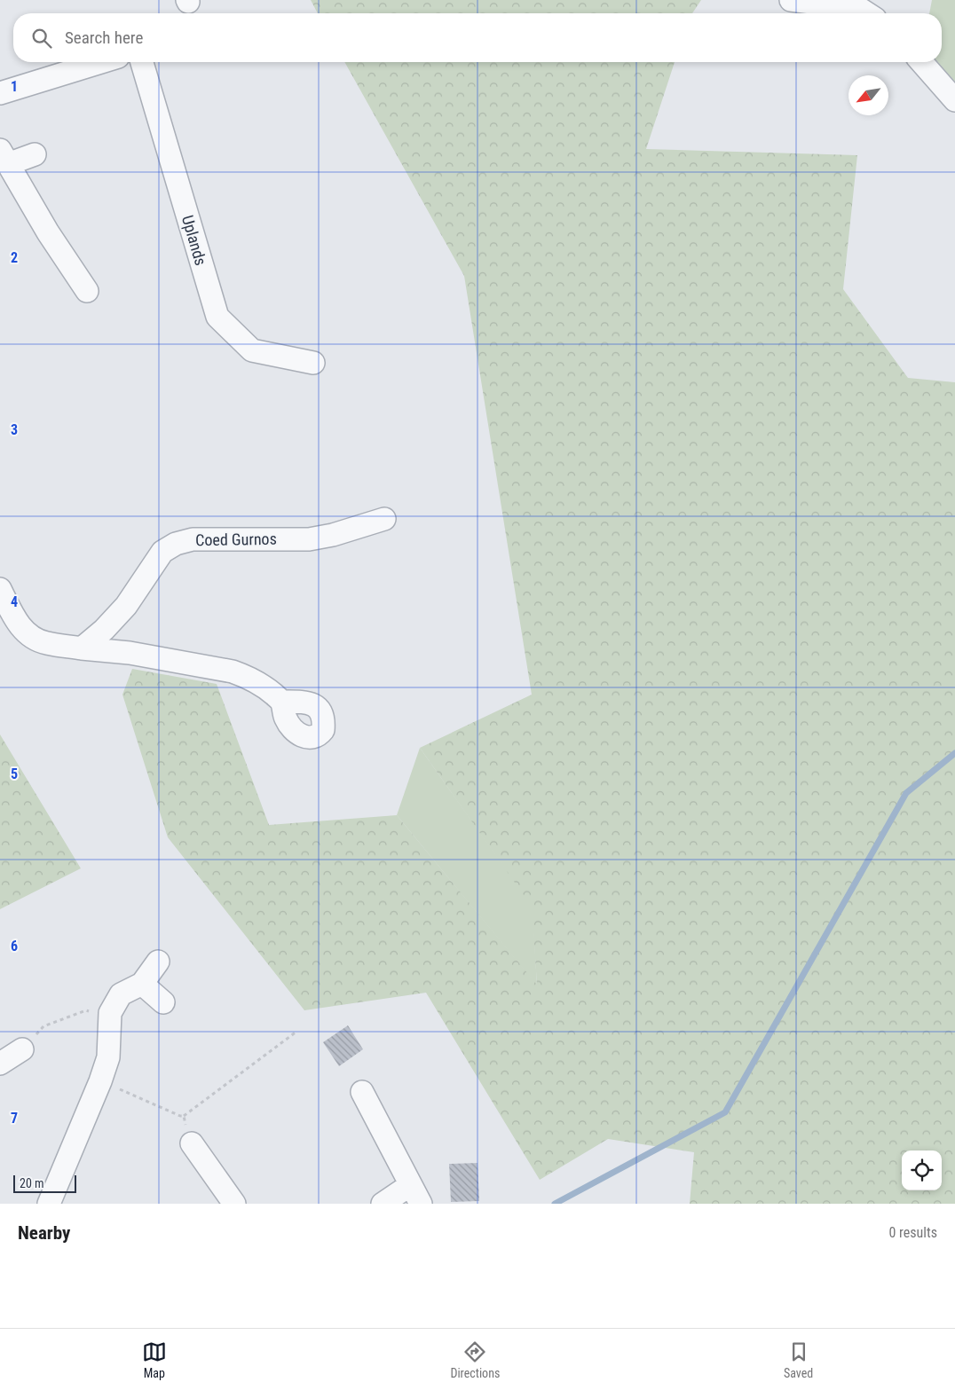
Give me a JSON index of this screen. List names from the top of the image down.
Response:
{
  "streets": {
    "street": ["Uplands", "Coed Gurnos"]
  },
  "scale_bar": "20 m",
  "north": "bottom left",
  "page": {
    "search": "Search here",
    "scale": "20 m",
    "heading": ["Nearby", "0 results"],
    "nav": ["Map", "Directions", "Saved"]
  },
  "grid": {
    "rows": [
      "1",
      "2",
      "3",
      "4",
      "5",
      "6",
      "7"
    ]
  }
}
